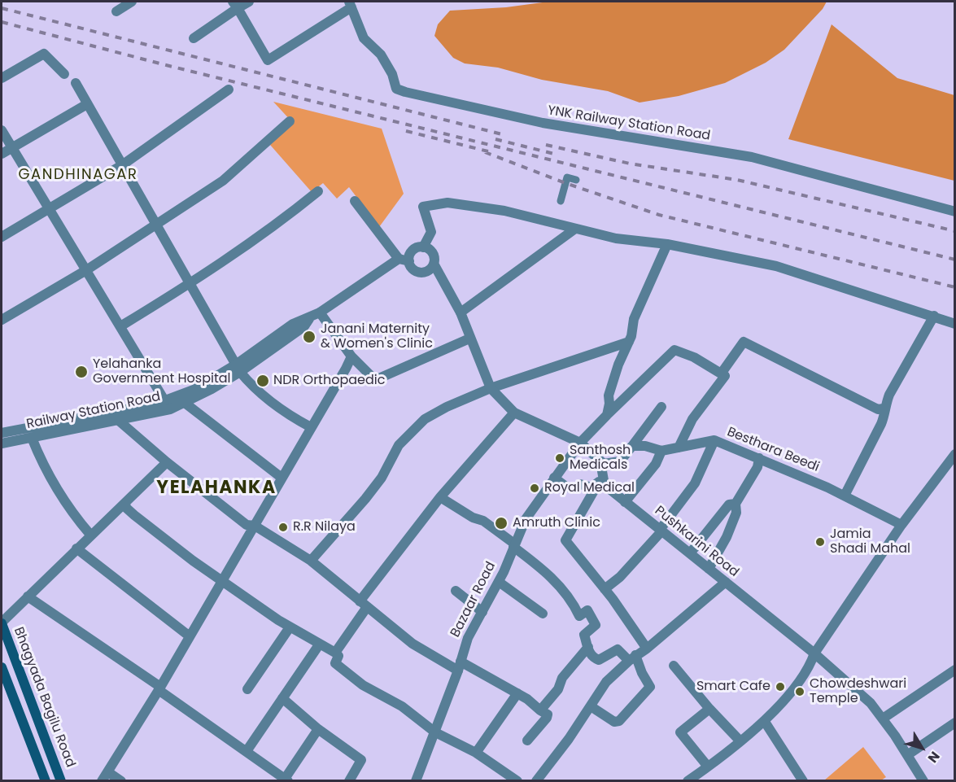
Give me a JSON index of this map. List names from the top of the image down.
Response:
{
  "streets": {
    "main road": ["Bhagyada Bagilu Road"],
    "street": [
      "YNK Railway Station Road",
      "Railway Station Road",
      "Besthara Beedi",
      "Pushkarini Road",
      "Bazaar Road"
    ]
  },
  "districts": ["GANDHINAGAR", "YELAHANKA"],
  "places": [
    "Janani Maternity & Women's Clinic",
    "Yelahanka Government Hospital",
    "NDR Orthopaedic",
    "Santhosh Medicals",
    "Royal Medical",
    "Amruth Clinic",
    "R.R Nilaya",
    "Jamia Shadi Mahal",
    "Smart Cafe",
    "Chowdeshwari Temple"
  ],
  "north": "bottom right"
}
